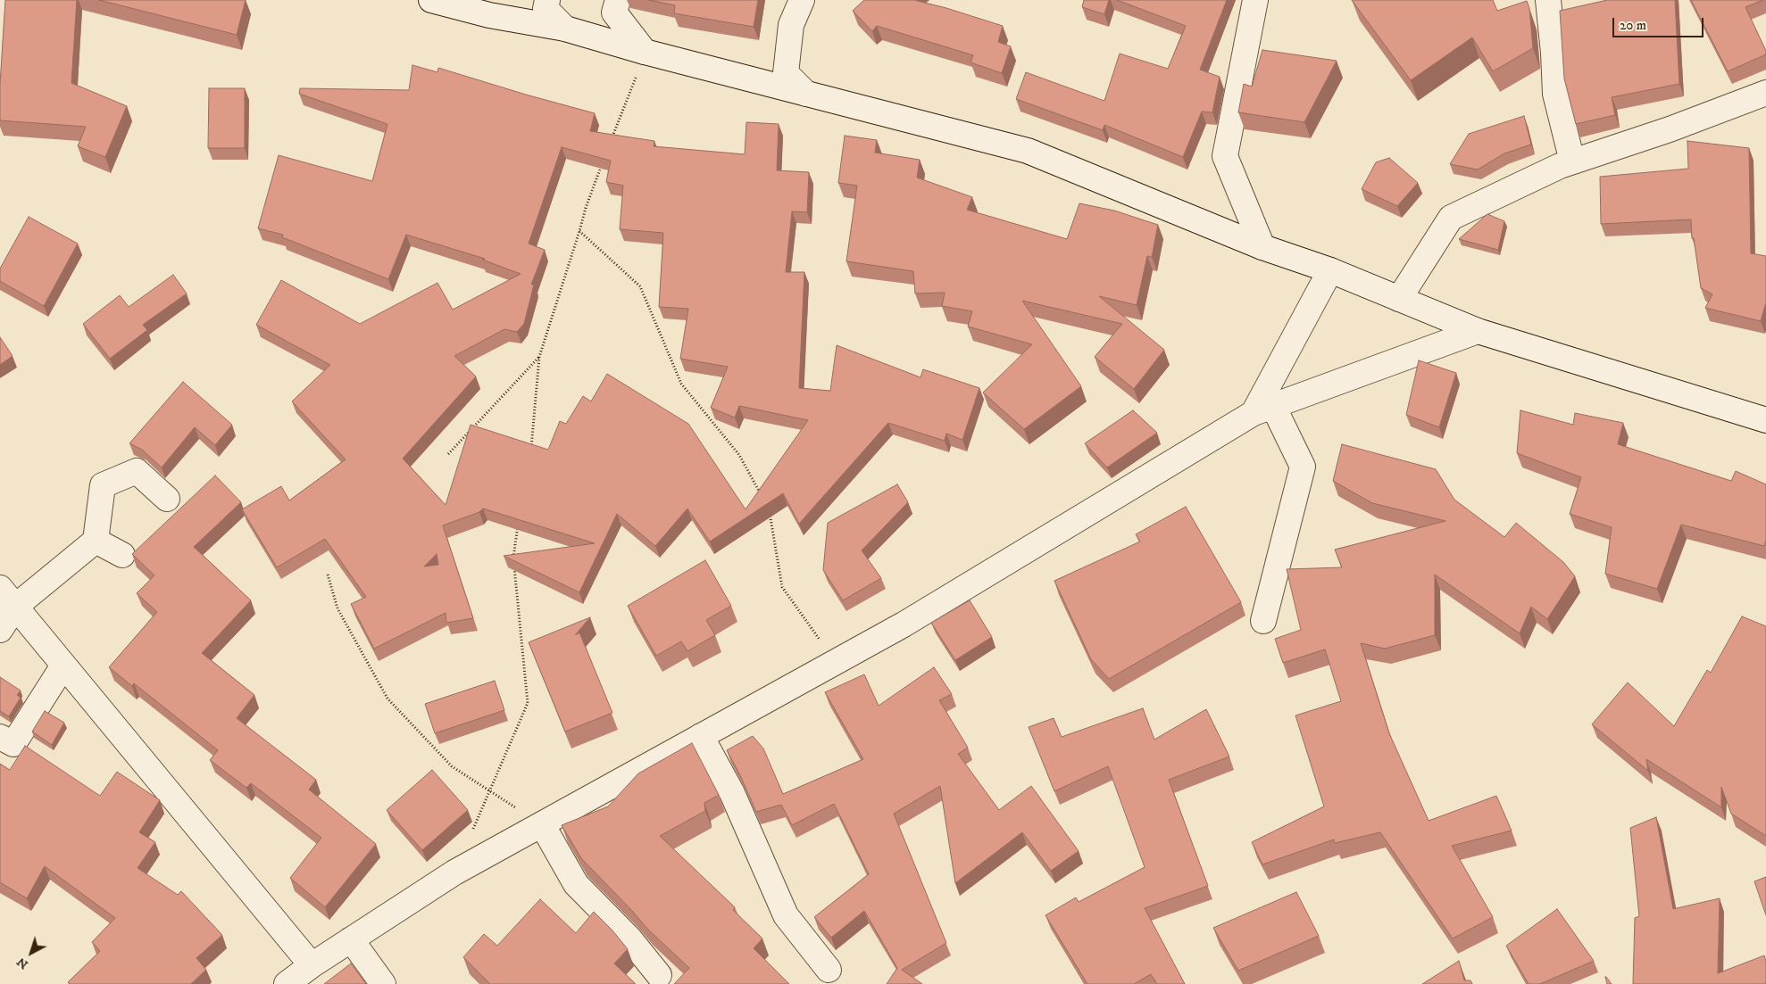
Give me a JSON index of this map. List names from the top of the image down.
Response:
{
  "scale_bar": "20 m",
  "north": "bottom left"
}
